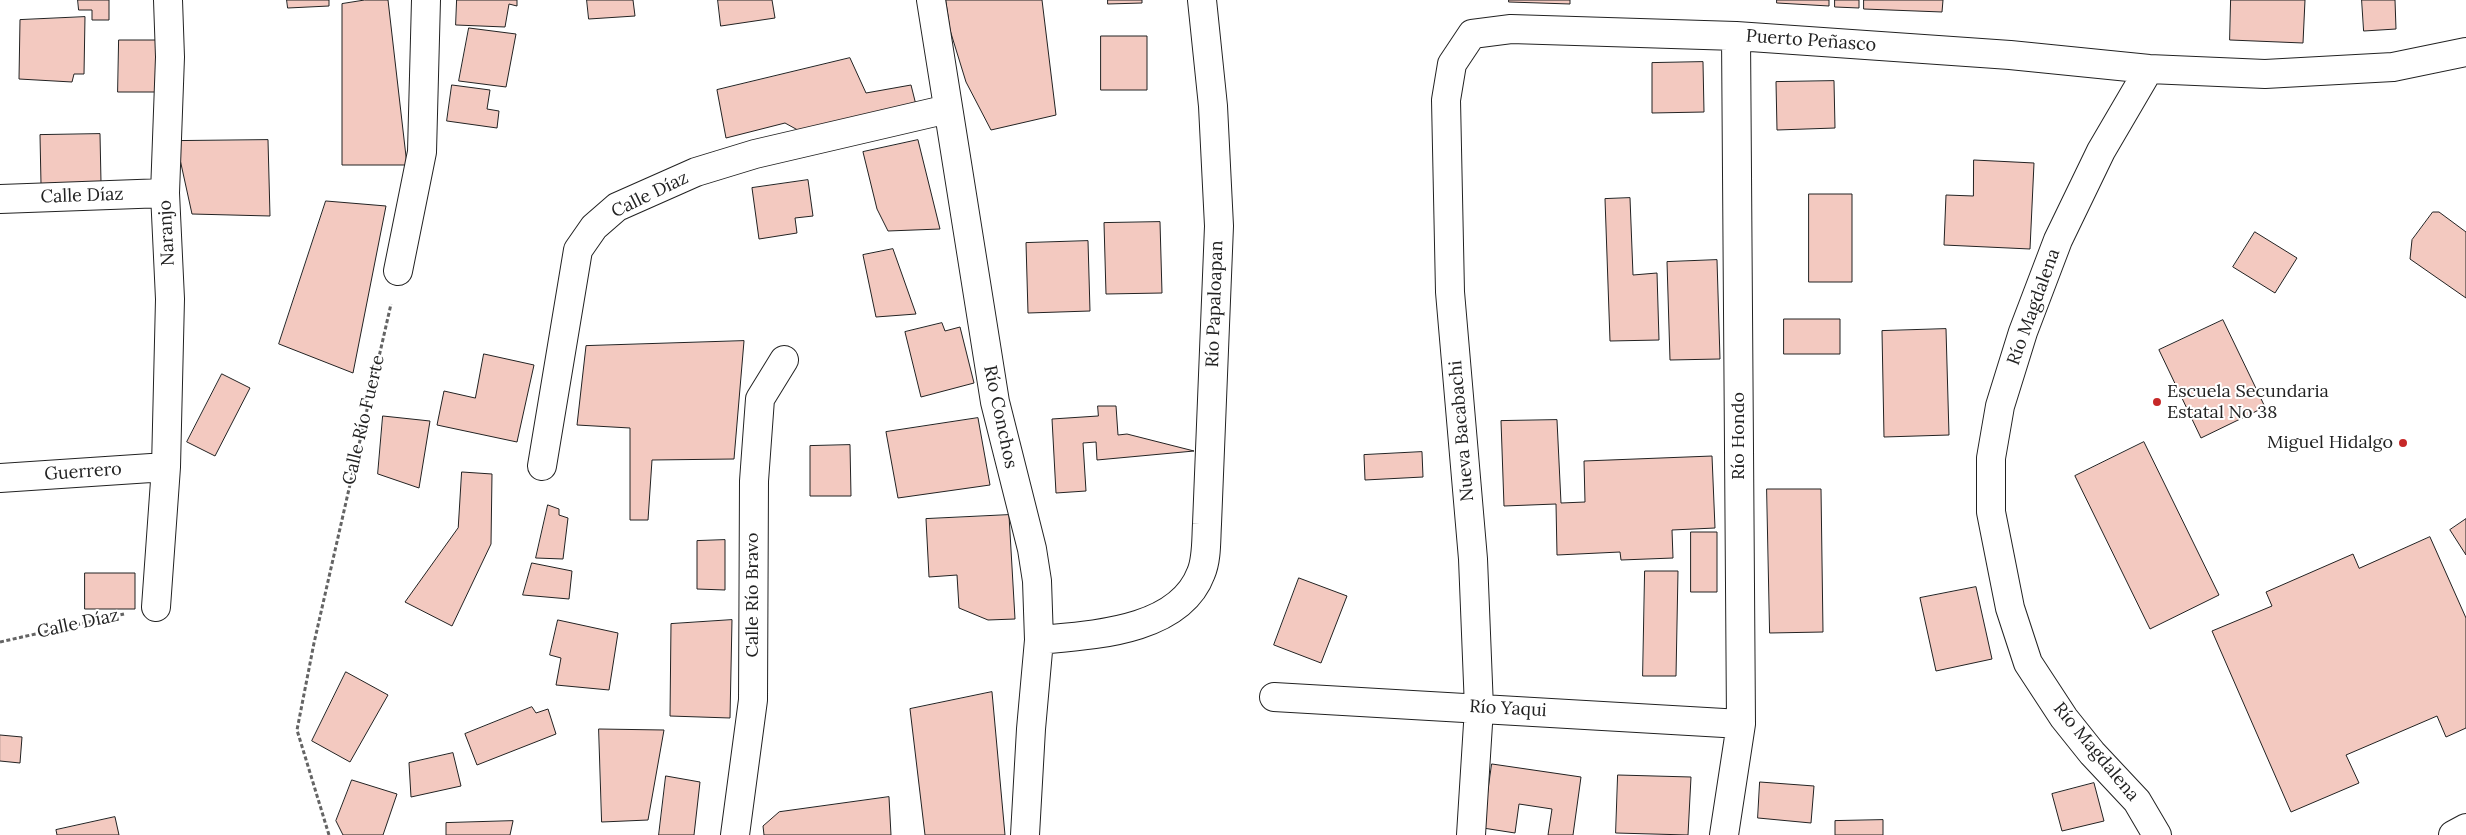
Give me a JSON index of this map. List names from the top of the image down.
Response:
{
  "streets": {
    "street": [
      "Puerto Peñasco",
      "Calle Díaz",
      "Naranjo",
      "Río Papaloapan",
      "Río Magdalena",
      "Río Conchos",
      "Nueva Bacabachi",
      "Río Hondo",
      "Guerrero",
      "Calle Río Bravo",
      "Río Yaqui"
    ],
    "path": ["Calle Río Fuerte"]
  },
  "crossings": [
    ["Puerto Peñasco", "Río Magdalena"],
    ["Puerto Peñasco", "Nueva Bacabachi"],
    ["Puerto Peñasco", "Río Hondo"],
    ["Calle Díaz", "Naranjo"],
    ["Calle Díaz", "Río Conchos"],
    ["Naranjo", "Guerrero"],
    ["Río Papaloapan", "Río Conchos"],
    ["Nueva Bacabachi", "Río Yaqui"],
    ["Río Hondo", "Río Yaqui"]
  ],
  "places": ["Escuela Secundaria Estatal No 38", "Miguel Hidalgo"]
}
